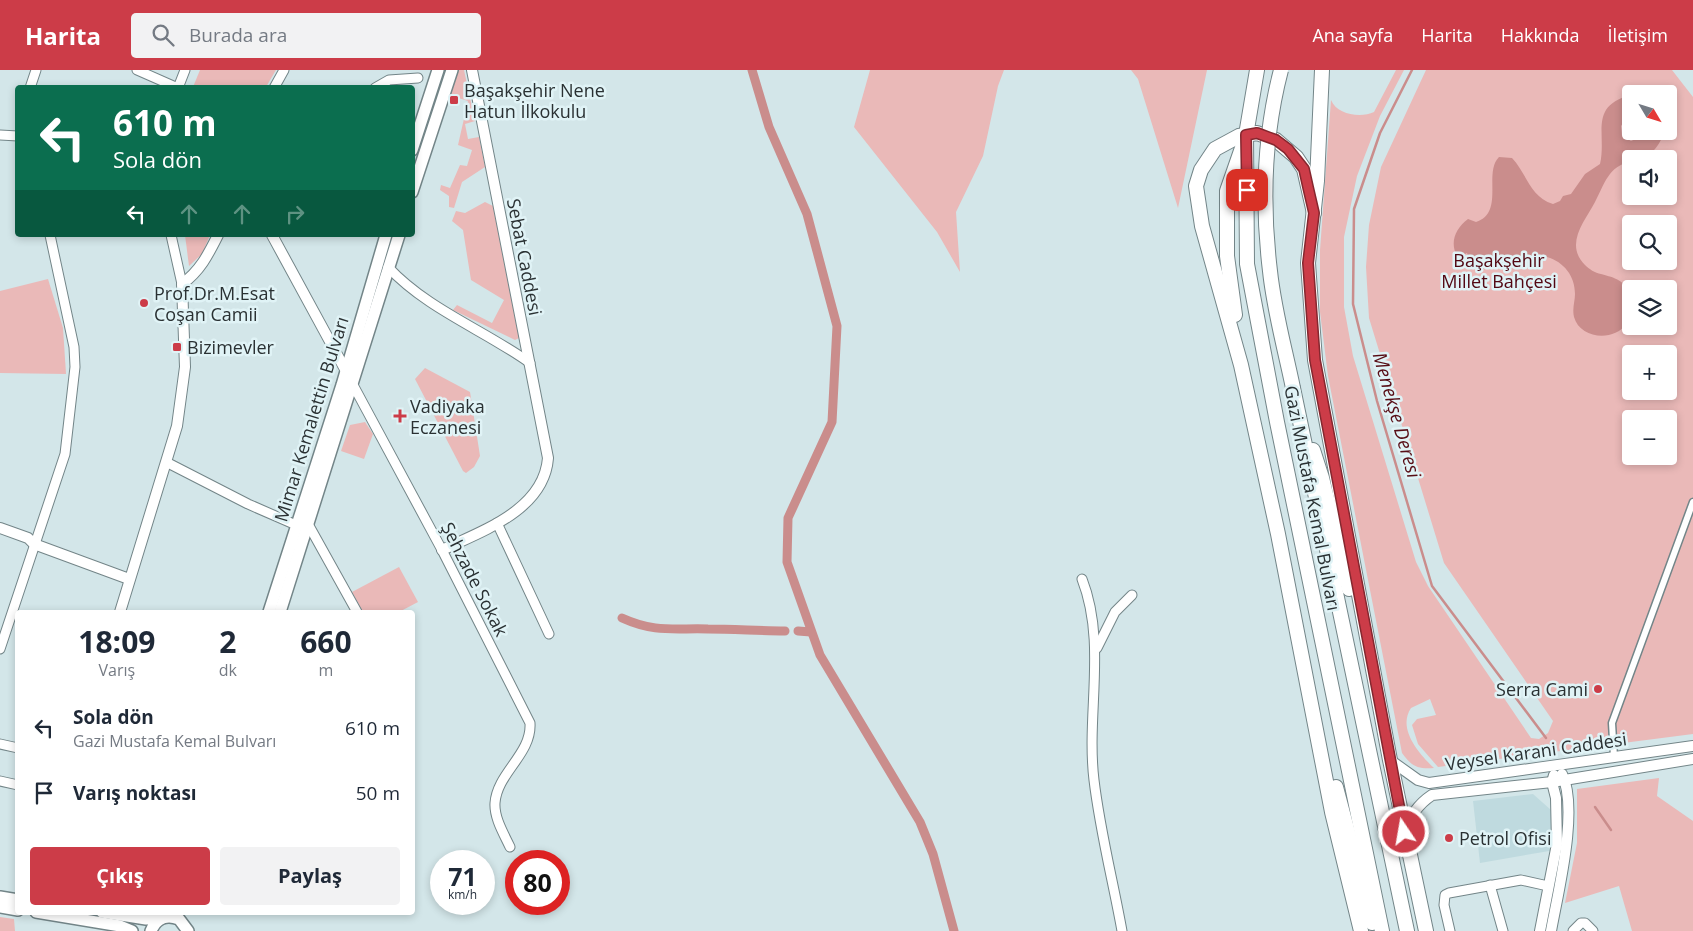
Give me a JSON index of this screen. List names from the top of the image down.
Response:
{
  "streets": {
    "highway": ["Gazi Mustafa Kemal Bulvarı"],
    "main road": ["Mimar Kemalettin Bulvarı"],
    "street": ["Sebat Caddesi", "Şehzade Sokak", "Veysel Karani Caddesi"]
  },
  "crossings": [
    ["Sebat Caddesi", "Şehzade Sokak"]
  ],
  "water": ["Menekşe Deresi"],
  "parks": ["Başakşehir Millet Bahçesi"],
  "places": {
    "transit": ["Başakşehir Nene Hatun İlkokulu", "Bizimevler"],
    "other": ["Prof.Dr.M.Esat Coşan Camii", "Serra Cami", "Petrol Ofisi"],
    "health": ["Vadiyaka Eczanesi"]
  },
  "north": "bottom right",
  "page": {
    "header": "Harita",
    "search": "Burada ara",
    "nav": [
      "Ana sayfa",
      "Harita",
      "Hakkında",
      "İletişim"
    ],
    "map_buttons": ["+", "−"],
    "turn": ["610 m", "Sola dön"],
    "eta": [
      "18:09",
      "Varış",
      "2",
      "dk",
      "660",
      "m"
    ],
    "list": [
      {
        "name": "Sola dön",
        "note": "Gazi Mustafa Kemal Bulvarı",
        "value": "610 m"
      },
      {
        "name": "Varış noktası",
        "value": "50 m"
      }
    ],
    "buttons": ["Çıkış", "Paylaş"],
    "speed": "71 km/h",
    "limit": "80"
  }
}
